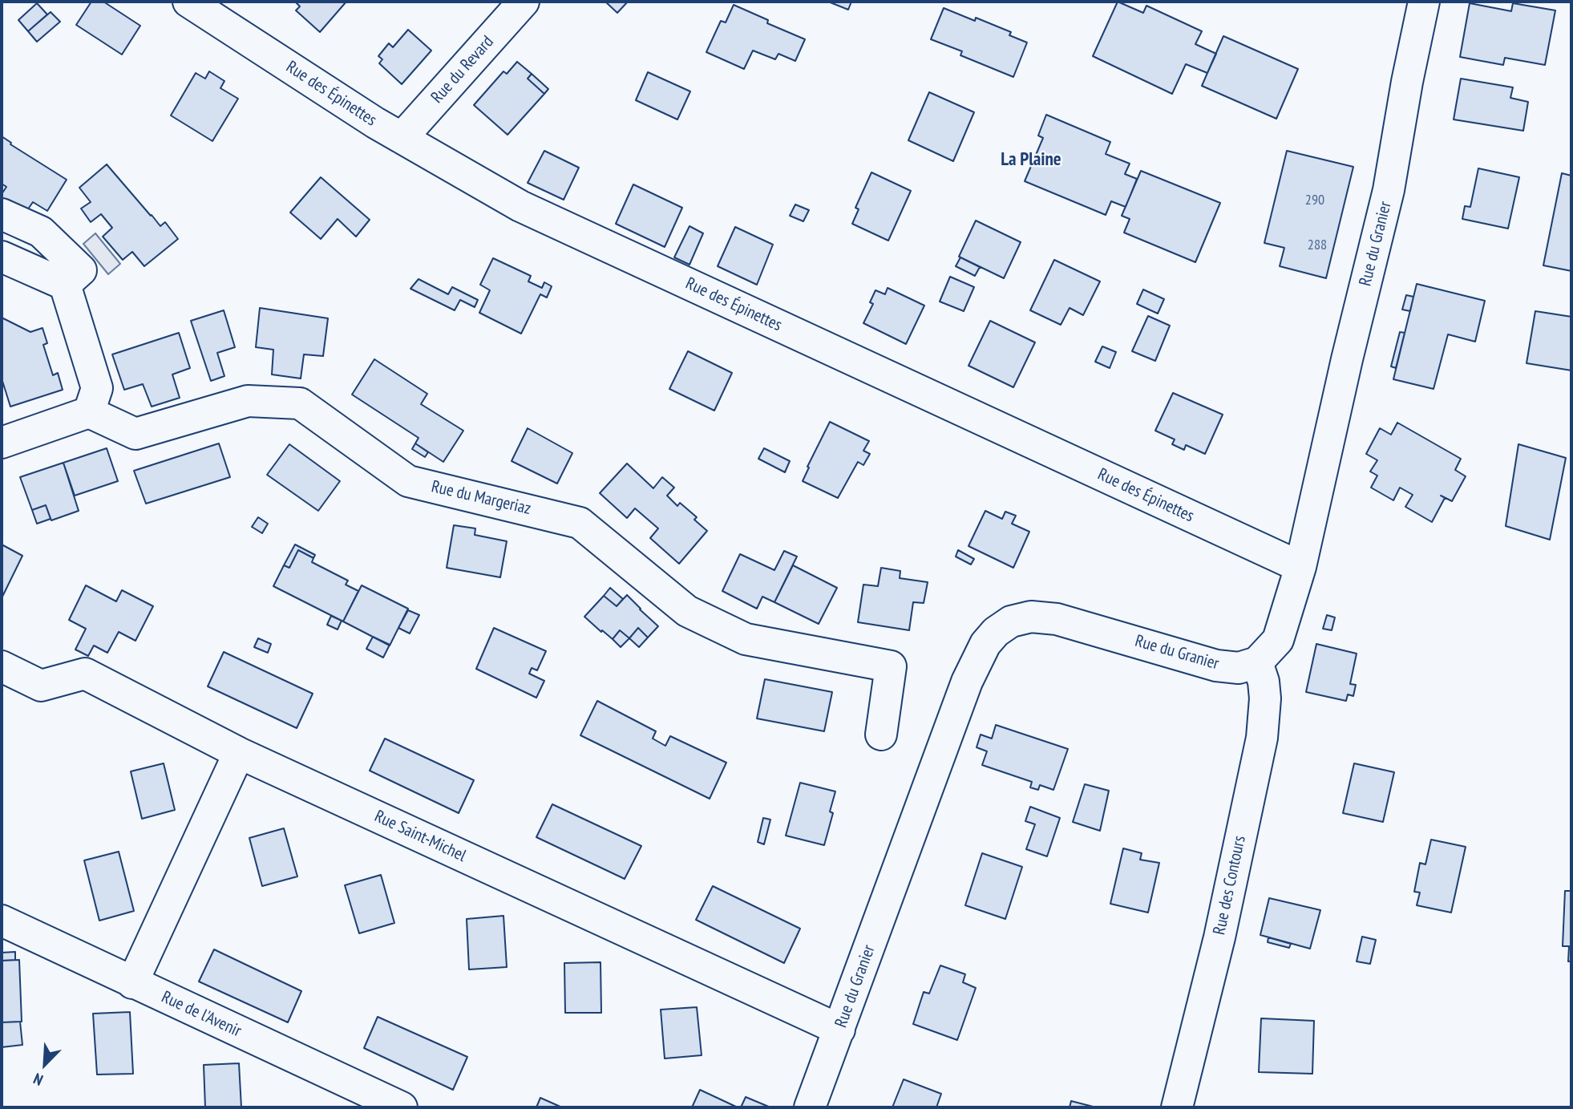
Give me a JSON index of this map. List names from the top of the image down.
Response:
{
  "streets": {
    "street": [
      "Rue du Revard",
      "Rue des Épinettes",
      "Rue du Granier",
      "Rue du Margeriaz",
      "Rue Saint-Michel",
      "Rue des Contours",
      "Rue de l'Avenir"
    ]
  },
  "crossings": [
    ["Rue du Revard", "Rue des Épinettes"],
    ["Rue des Épinettes", "Rue du Granier"],
    ["Rue du Granier", "Rue Saint-Michel"],
    ["Rue du Granier", "Rue des Contours"]
  ],
  "districts": ["La Plaine"],
  "house_numbers": ["290", "288"],
  "north": "bottom left"
}
